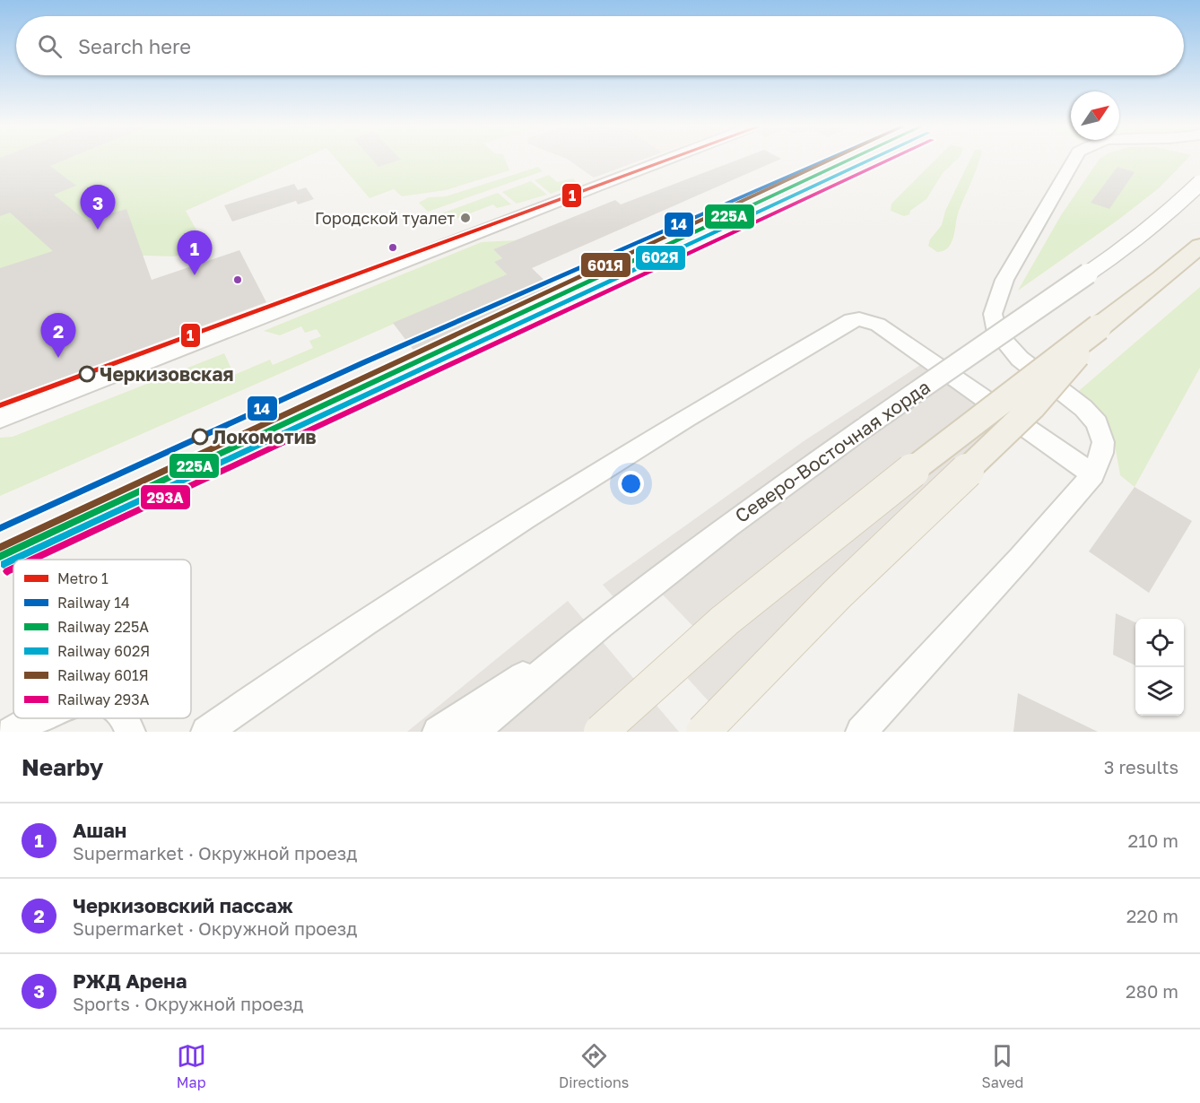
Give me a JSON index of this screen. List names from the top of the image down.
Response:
{
  "streets": {
    "street": ["Северо-Восточная хорда"]
  },
  "places": ["Городской туалет", "Черкизовская", "Локомотив"],
  "lines": [
    "metro line 1",
    "rail line 14",
    "rail line 225А",
    "rail line 602Я",
    "rail line 601Я",
    "rail line 293А"
  ],
  "legend": [
    "Metro 1",
    "Railway 14",
    "Railway 225А",
    "Railway 602Я",
    "Railway 601Я",
    "Railway 293А"
  ],
  "north": "top right",
  "page": {
    "search": "Search here",
    "pins": ["3", "1", "2"],
    "heading": ["Nearby", "3 results"],
    "list": [
      {
        "mark": "1",
        "name": "Ашан",
        "note": "Supermarket · Окружной проезд",
        "value": "210 m"
      },
      {
        "mark": "2",
        "name": "Черкизовский пассаж",
        "note": "Supermarket · Окружной проезд",
        "value": "220 m"
      },
      {
        "mark": "3",
        "name": "РЖД Арена",
        "note": "Sports · Окружной проезд",
        "value": "280 m"
      }
    ],
    "nav": ["Map", "Directions", "Saved"]
  }
}
